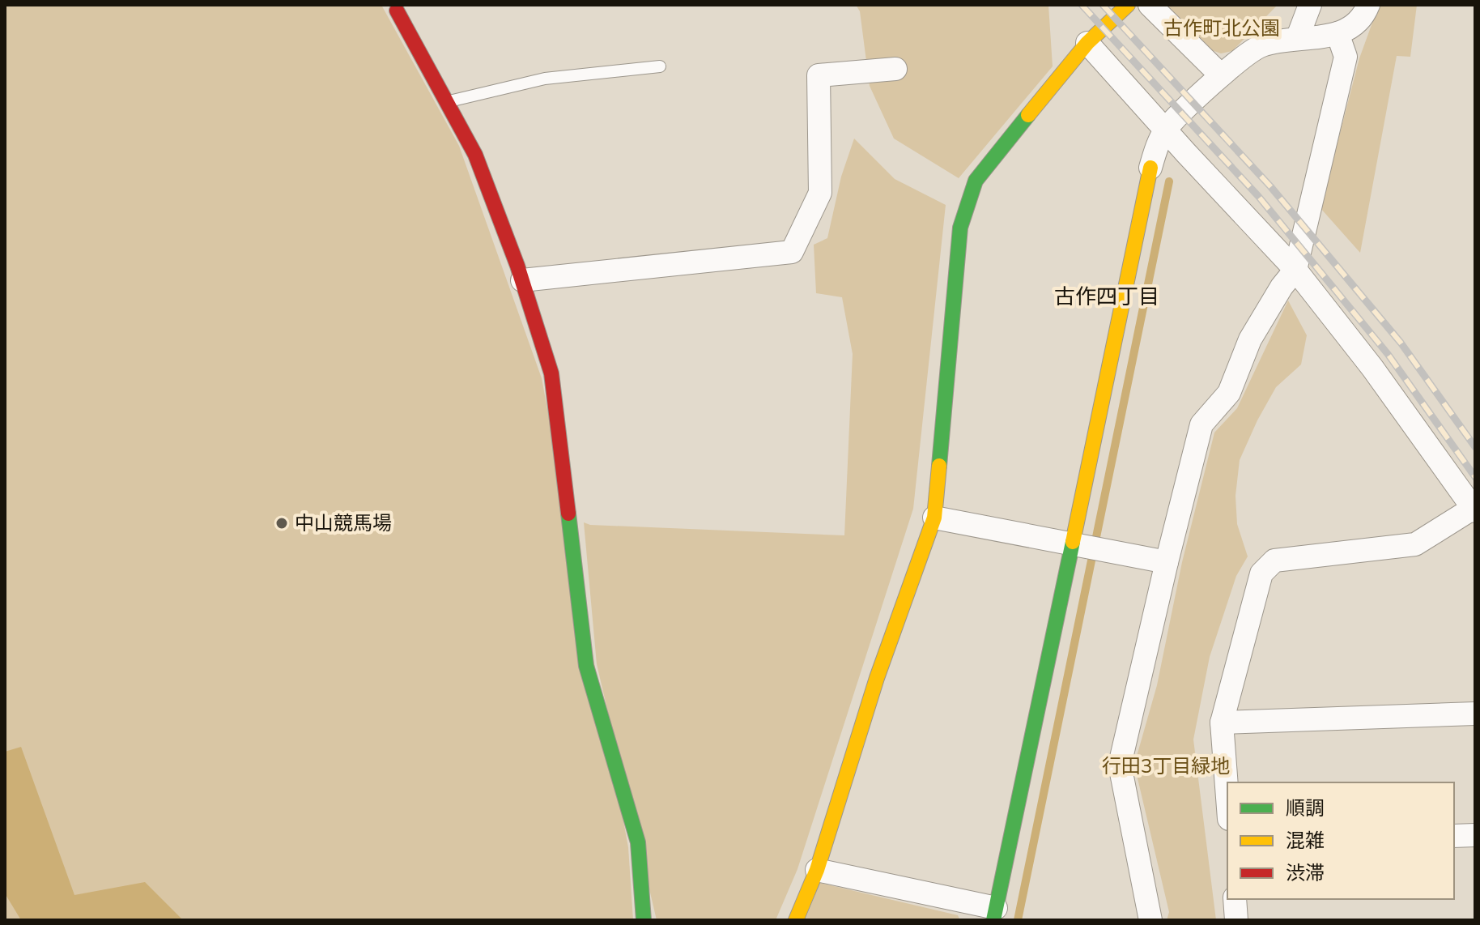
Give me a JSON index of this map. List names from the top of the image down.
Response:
{
  "districts": ["古作四丁目"],
  "parks": ["古作町北公園", "行田3丁目緑地"],
  "places": ["中山競馬場"],
  "legend": ["順調", "混雑", "渋滞"]
}
